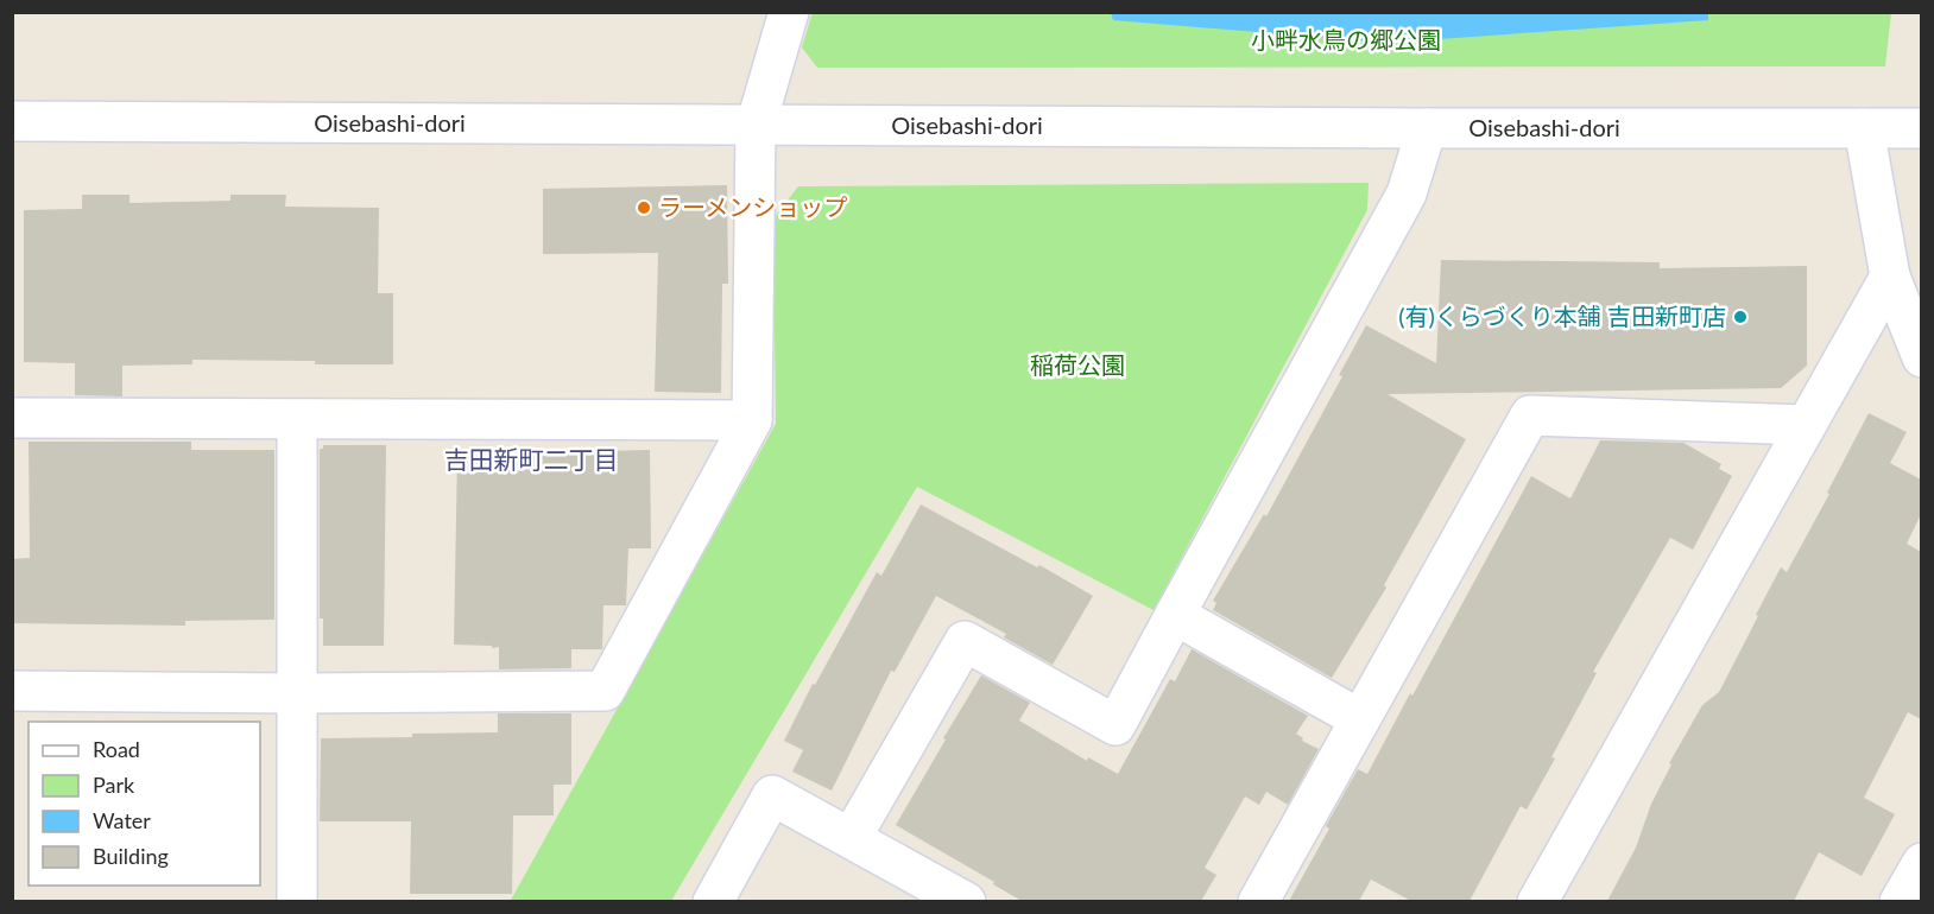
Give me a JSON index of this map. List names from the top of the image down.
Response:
{
  "streets": {
    "street": ["Oisebashi-dori"]
  },
  "districts": ["吉田新町二丁目"],
  "parks": ["小畔水鳥の郷公園", "稲荷公園"],
  "places": ["ラーメンショップ", "(有)くらづくり本舗 吉田新町店"],
  "legend": [
    "Road",
    "Park",
    "Water",
    "Building"
  ]
}
